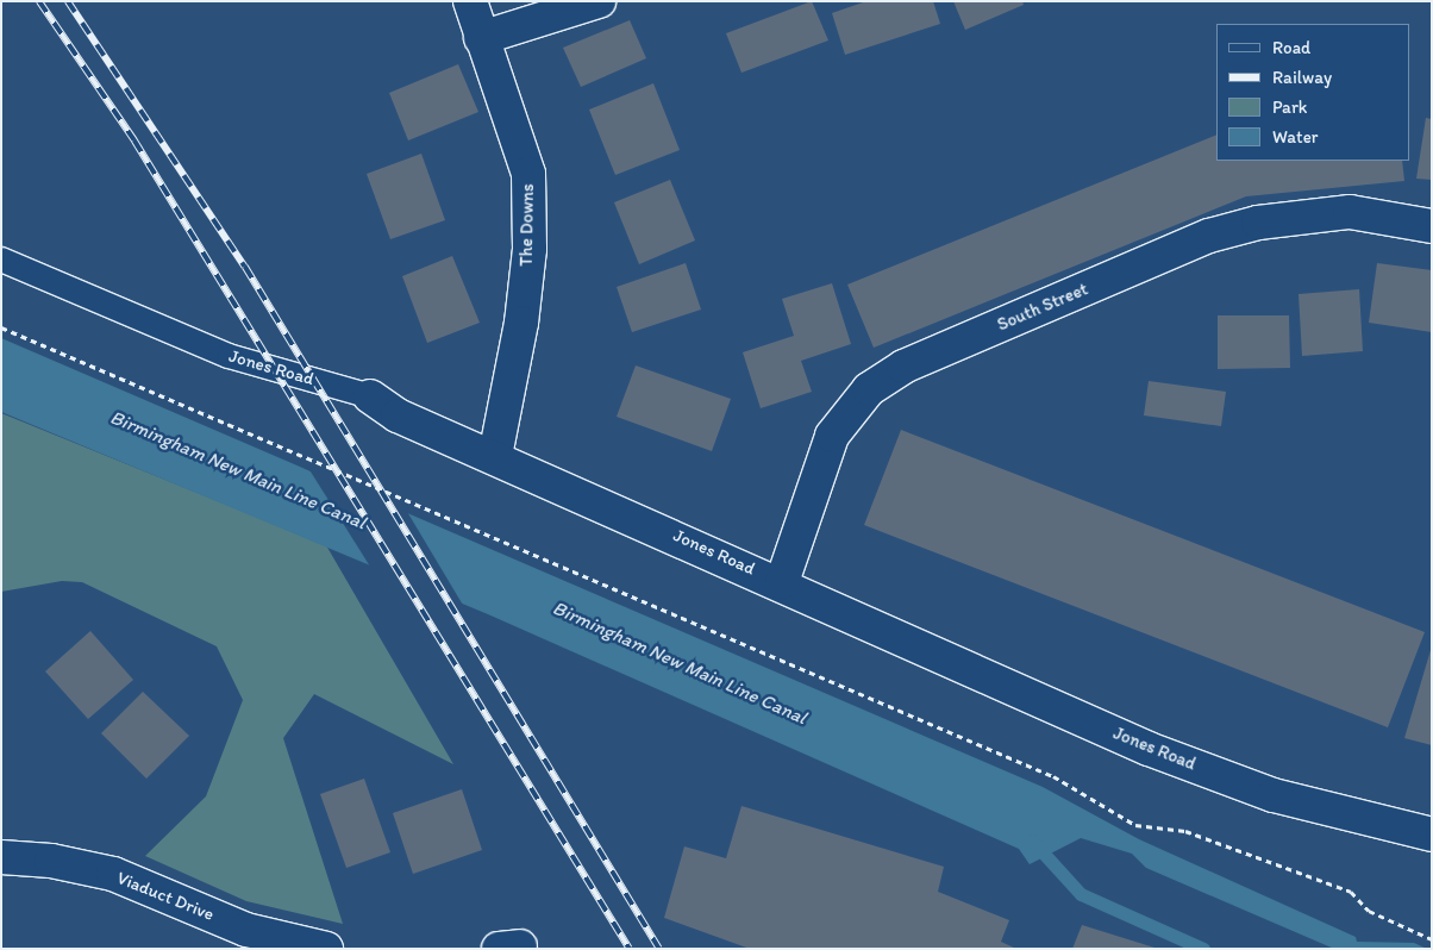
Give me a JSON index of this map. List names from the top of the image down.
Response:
{
  "streets": {
    "street": [
      "The Downs",
      "South Street",
      "Jones Road",
      "Viaduct Drive"
    ]
  },
  "crossings": [
    ["The Downs", "Jones Road"],
    ["South Street", "Jones Road"]
  ],
  "water": ["Birmingham New Main Line Canal"],
  "legend": [
    "Road",
    "Railway",
    "Park",
    "Water"
  ]
}
